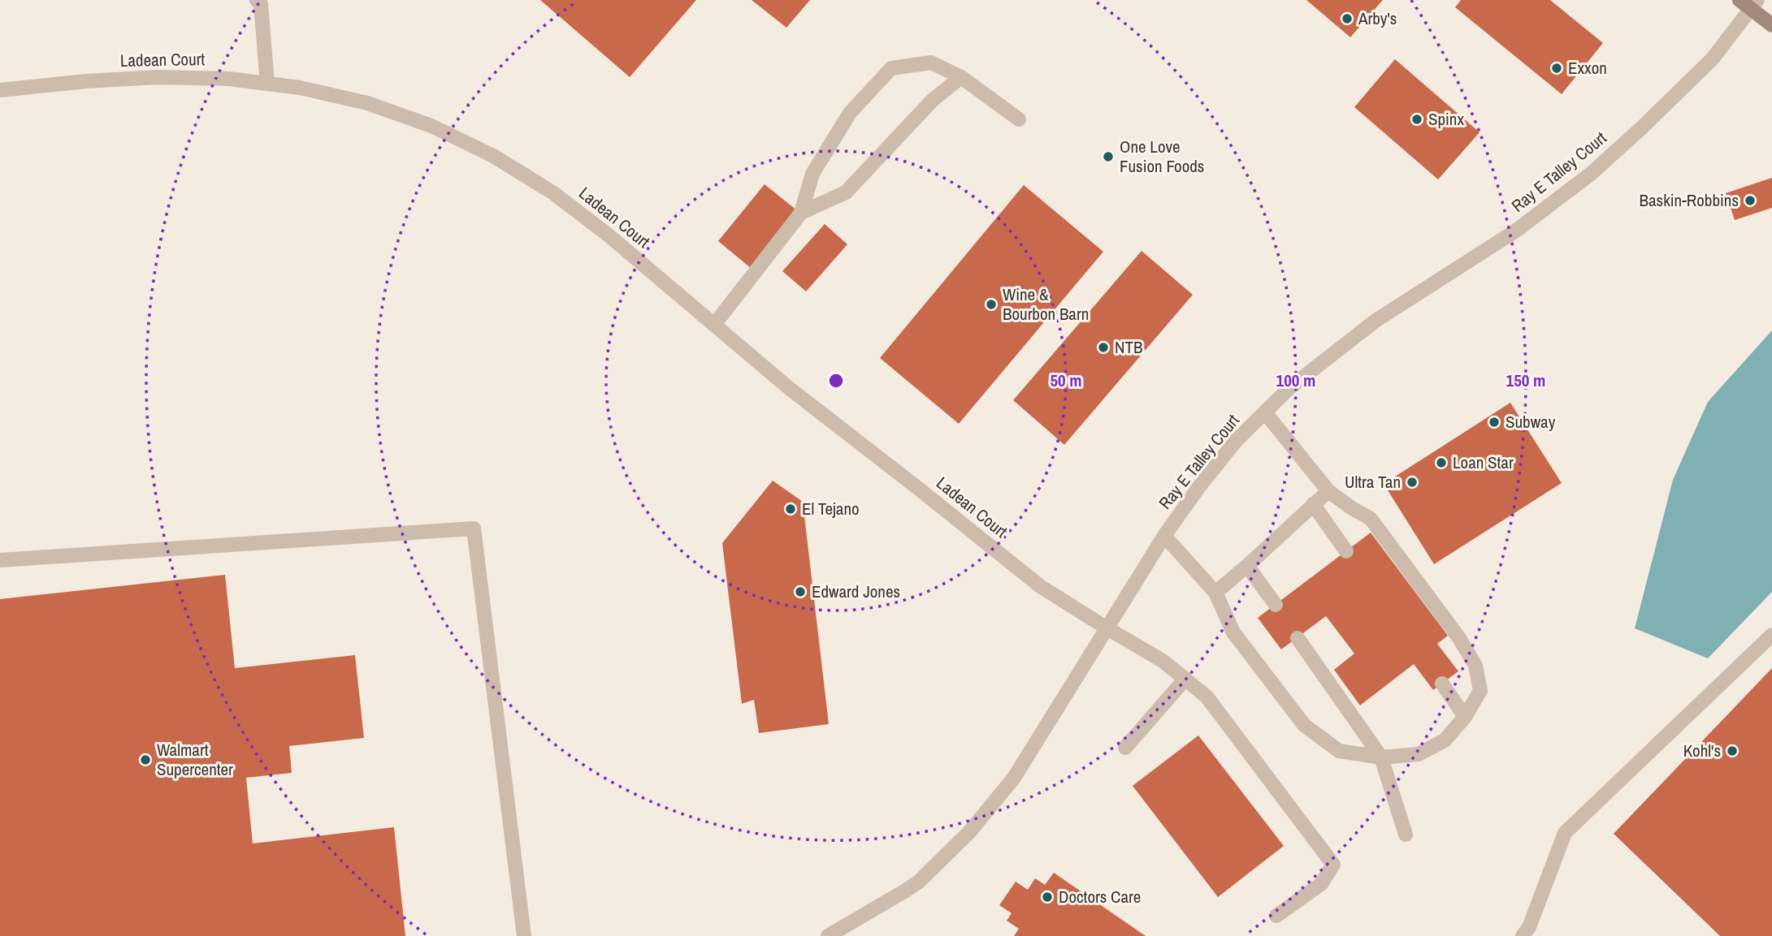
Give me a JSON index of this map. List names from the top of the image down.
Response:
{
  "streets": {
    "street": ["Ladean Court", "Ray E Talley Court"]
  },
  "crossings": [
    ["Ladean Court", "Ray E Talley Court"]
  ],
  "places": [
    "Arby's",
    "Exxon",
    "Spinx",
    "One Love Fusion Foods",
    "Baskin-Robbins",
    "Wine & Bourbon Barn",
    "NTB",
    "Subway",
    "Loan Star",
    "Ultra Tan",
    "El Tejano",
    "Edward Jones",
    "Kohl's",
    "Walmart Supercenter",
    "Doctors Care"
  ],
  "rings": ["50 m", "100 m", "150 m"]
}
